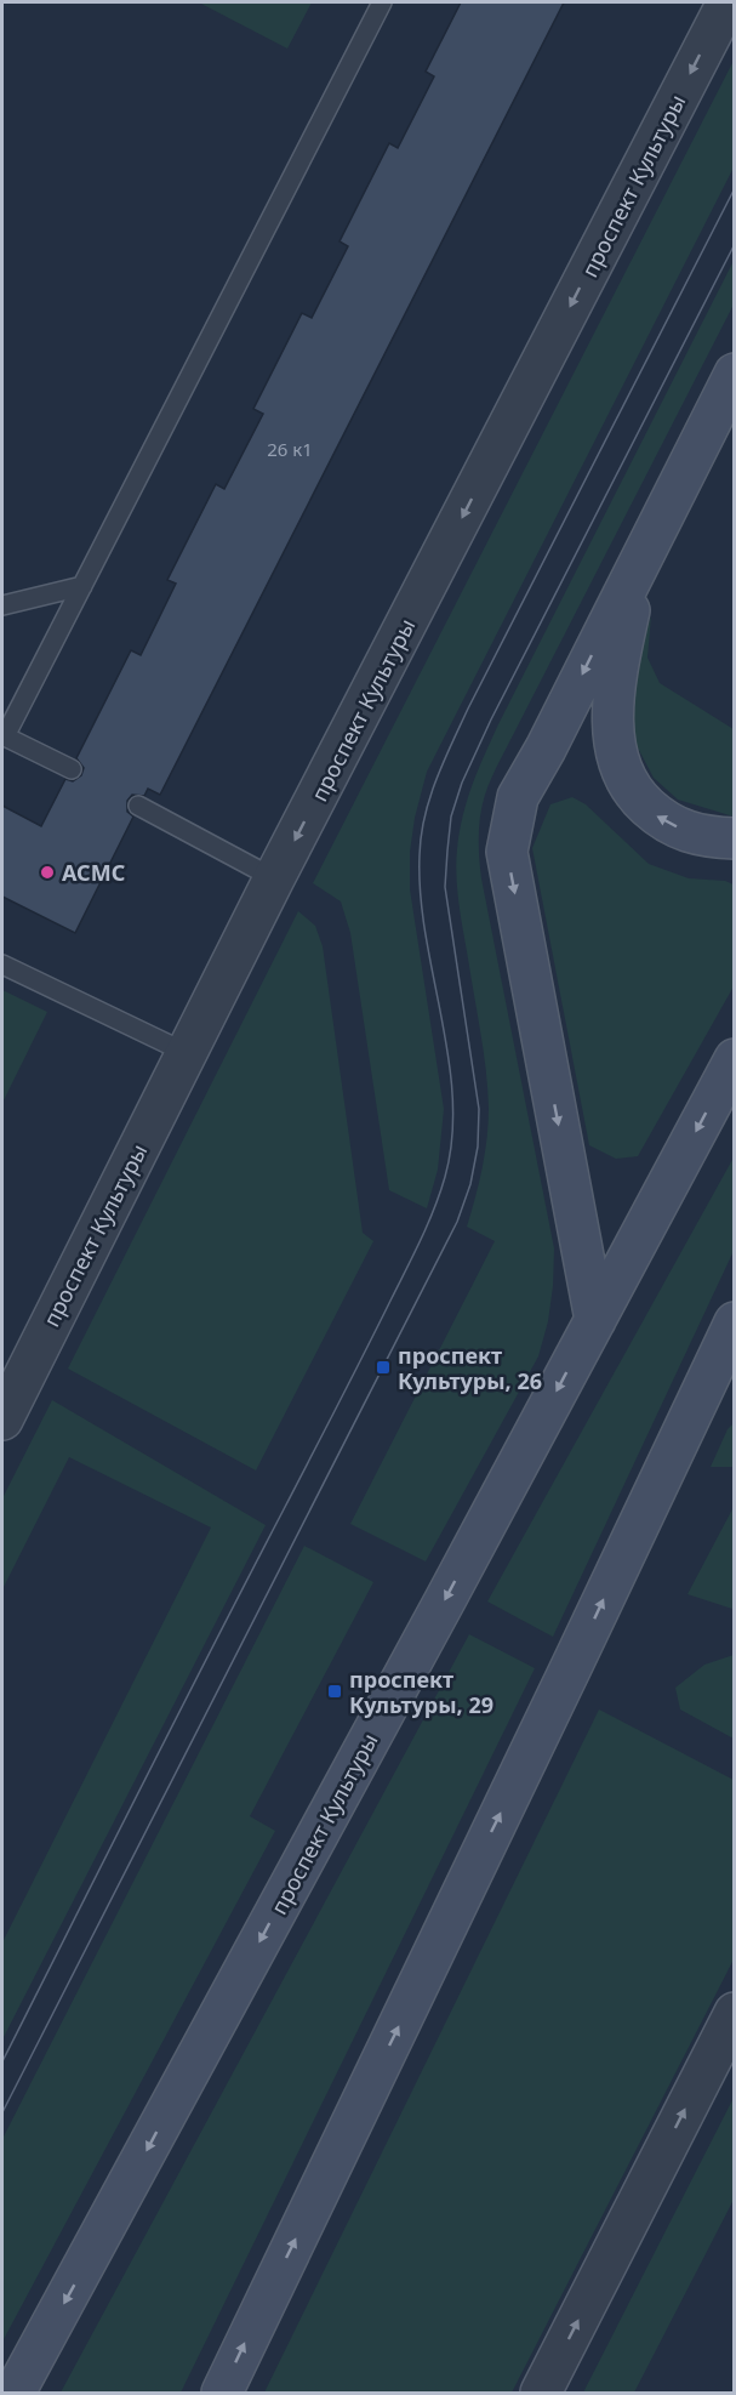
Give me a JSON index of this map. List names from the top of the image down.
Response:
{
  "streets": {
    "main road": ["проспект Культуры"]
  },
  "one_way": ["проспект Культуры"],
  "places": {
    "other": ["АСМС"],
    "transit": ["проспект Культуры, 26", "проспект Культуры, 29"]
  },
  "house_numbers": ["26 к1"]
}
